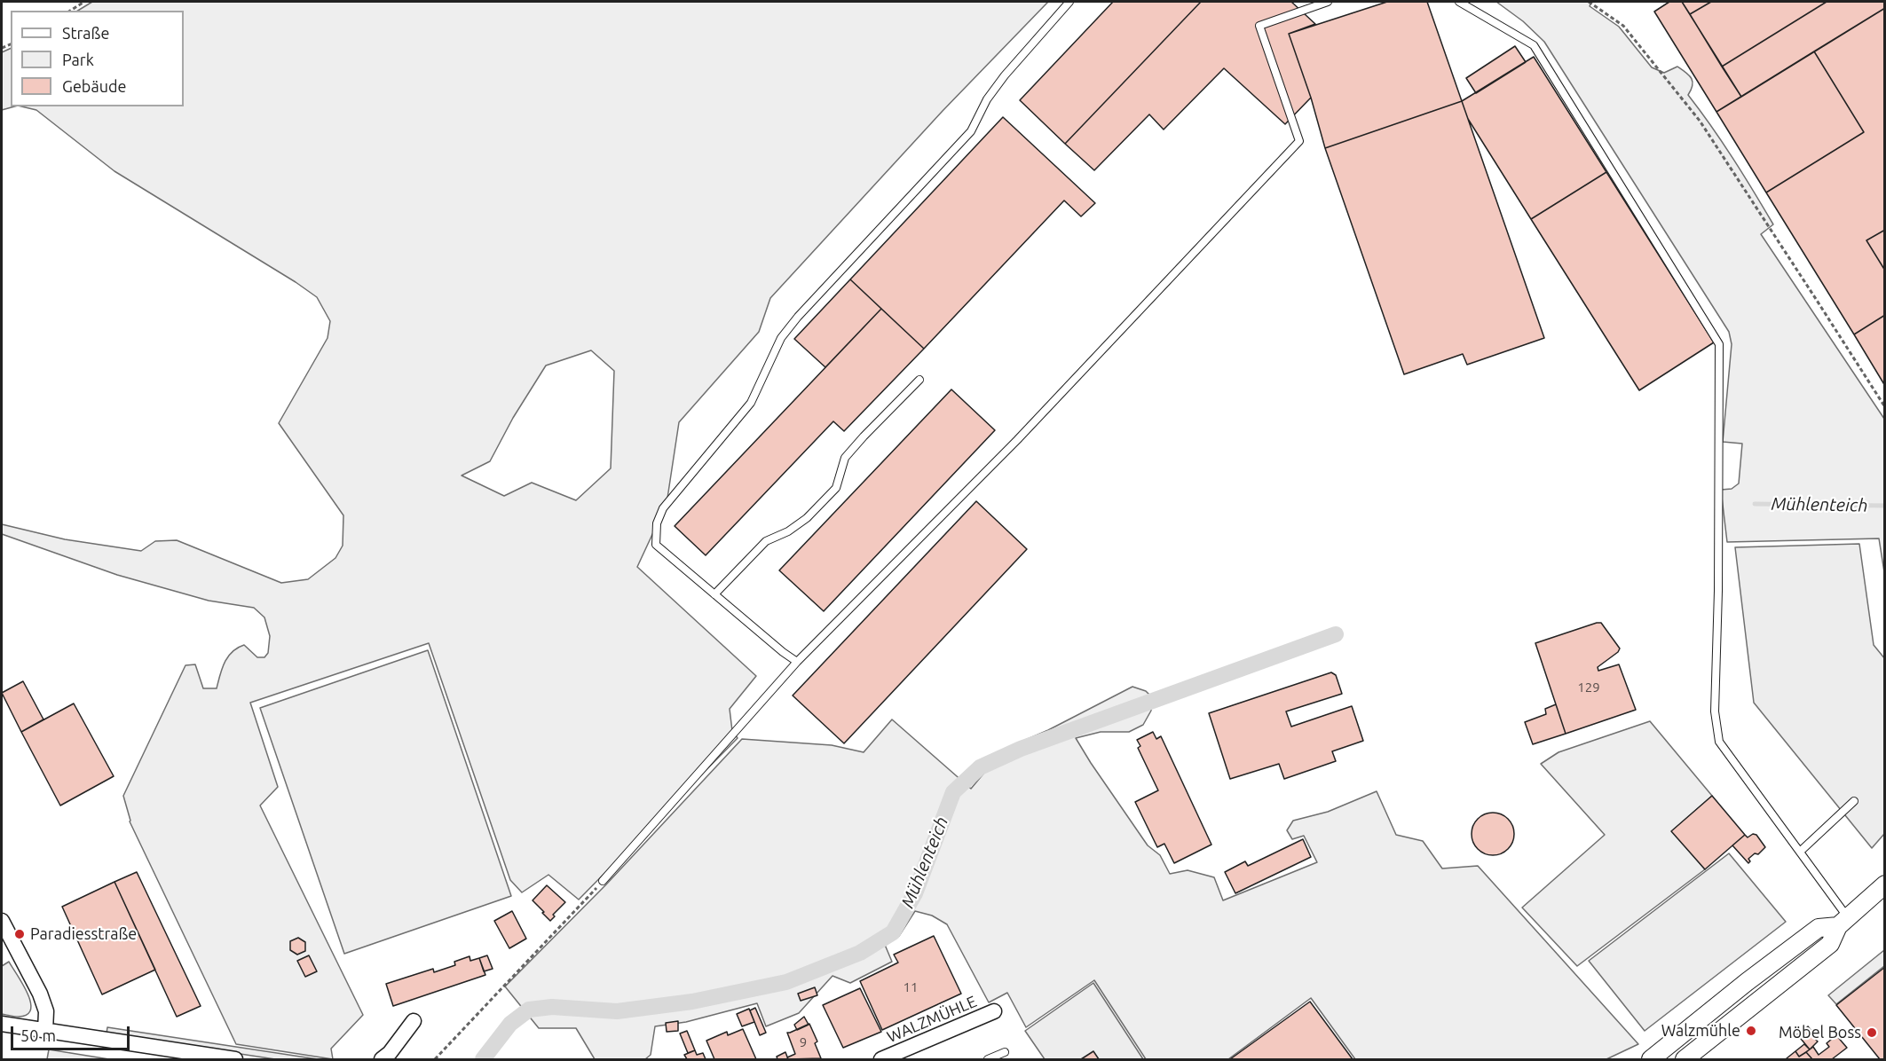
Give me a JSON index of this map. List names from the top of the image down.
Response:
{
  "streets": {
    "street": ["WALZMÜHLE"]
  },
  "water": ["Mühlenteich"],
  "places": ["Paradiesstraße", "Walzmühle", "Möbel Boss"],
  "house_numbers": ["129", "11", "9"],
  "legend": ["Straße", "Park", "Gebäude"],
  "scale_bar": "50 m"
}
